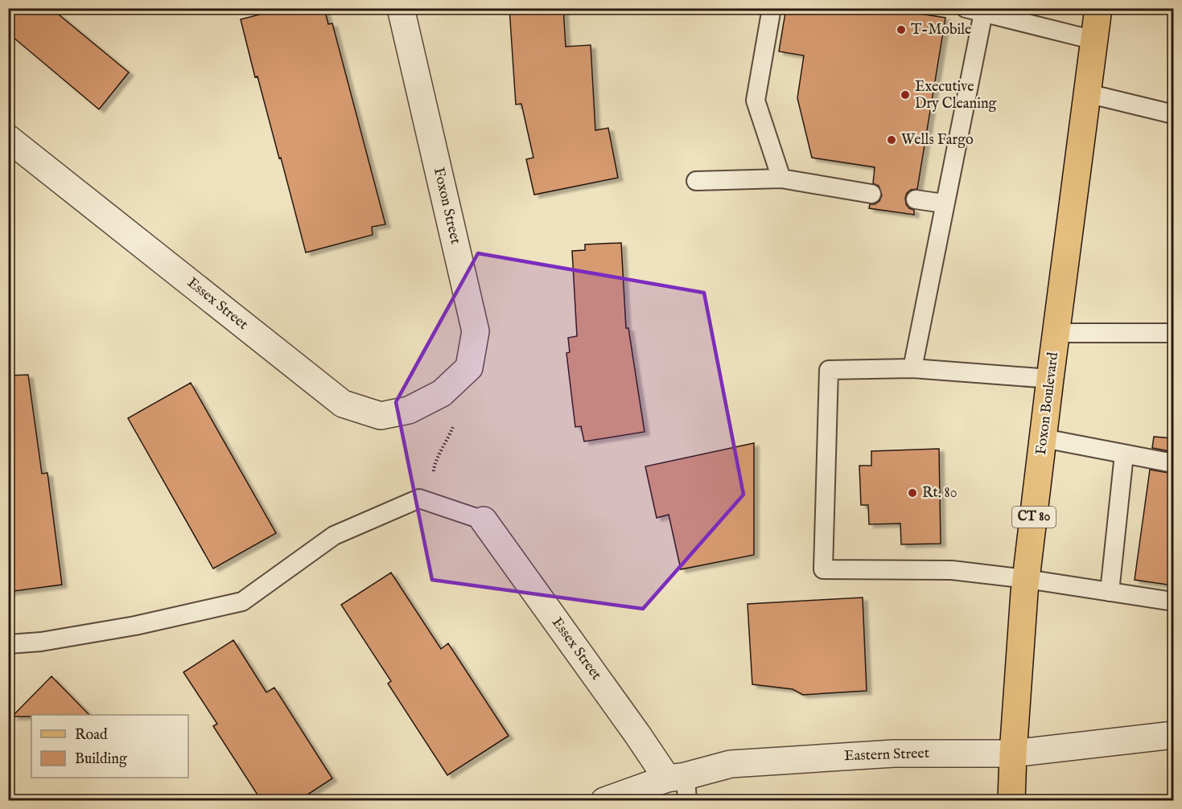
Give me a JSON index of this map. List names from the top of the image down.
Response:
{
  "streets": {
    "main road": ["Foxon Boulevard", "CT 80"],
    "street": ["Foxon Street", "Essex Street", "Eastern Street"]
  },
  "crossings": [
    ["Foxon Street", "Essex Street"],
    ["Essex Street", "Eastern Street"],
    ["Foxon Boulevard", "Eastern Street"]
  ],
  "places": [
    "T-Mobile",
    "Executive Dry Cleaning",
    "Wells Fargo",
    "Rt. 80"
  ],
  "legend": ["Road", "Building"]
}
